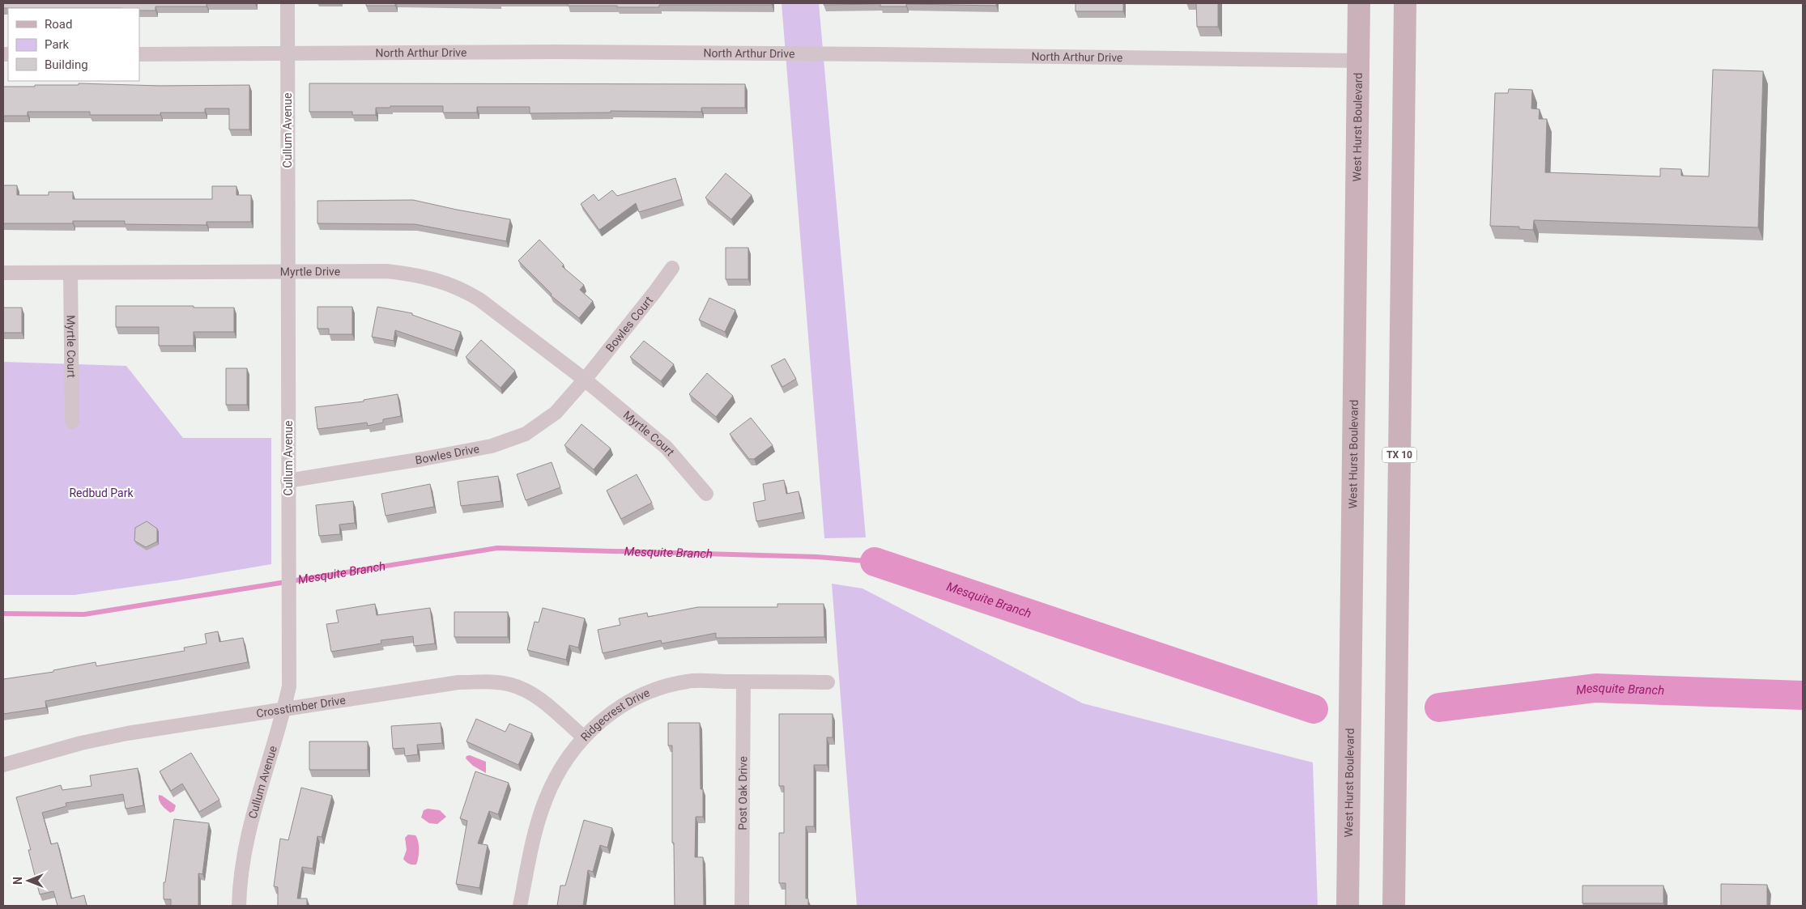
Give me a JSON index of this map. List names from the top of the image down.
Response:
{
  "streets": {
    "main road": ["West Hurst Boulevard", "TX 10"],
    "street": [
      "North Arthur Drive",
      "Cullum Avenue",
      "Myrtle Drive",
      "Bowles Court",
      "Myrtle Court",
      "Bowles Drive",
      "Crosstimber Drive",
      "Ridgecrest Drive",
      "Post Oak Drive"
    ]
  },
  "crossings": [
    ["North Arthur Drive", "West Hurst Boulevard"],
    ["North Arthur Drive", "Cullum Avenue"],
    ["Cullum Avenue", "Myrtle Drive"],
    ["Cullum Avenue", "Bowles Drive"],
    ["Cullum Avenue", "Crosstimber Drive"],
    ["Myrtle Drive", "Bowles Court"],
    ["Myrtle Drive", "Myrtle Court"],
    ["Myrtle Drive", "Bowles Drive"],
    ["Bowles Court", "Myrtle Court"],
    ["Bowles Court", "Bowles Drive"],
    ["Myrtle Court", "Bowles Drive"],
    ["Crosstimber Drive", "Ridgecrest Drive"],
    ["Ridgecrest Drive", "Post Oak Drive"]
  ],
  "water": ["Mesquite Branch"],
  "parks": ["Redbud Park"],
  "legend": ["Road", "Park", "Building"],
  "north": "left"
}
